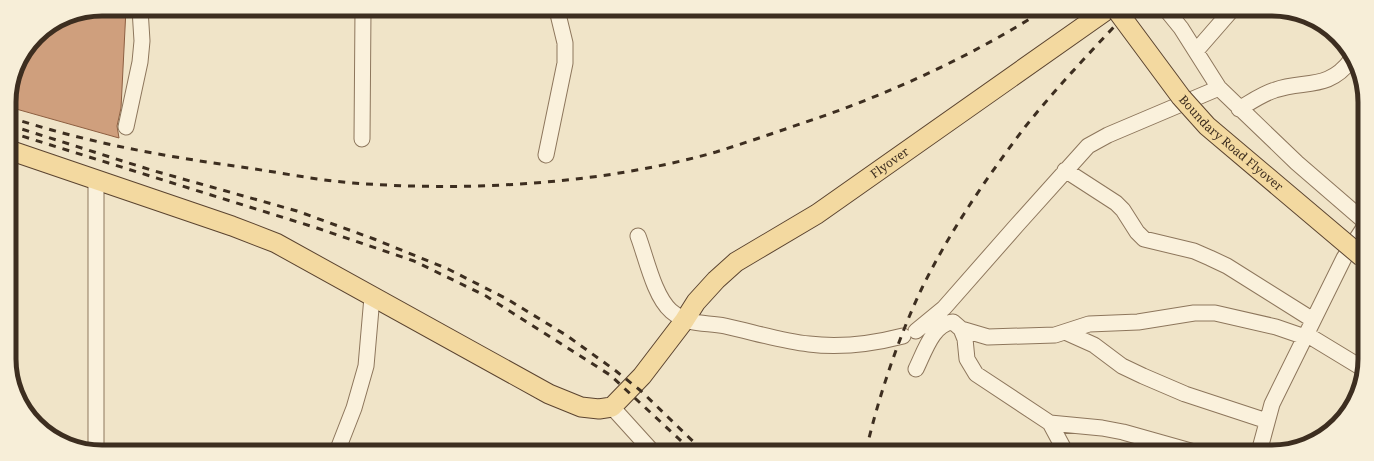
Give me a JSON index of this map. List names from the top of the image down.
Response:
{
  "streets": {
    "main road": ["Boundary Road Flyover", "Flyover"]
  }
}
